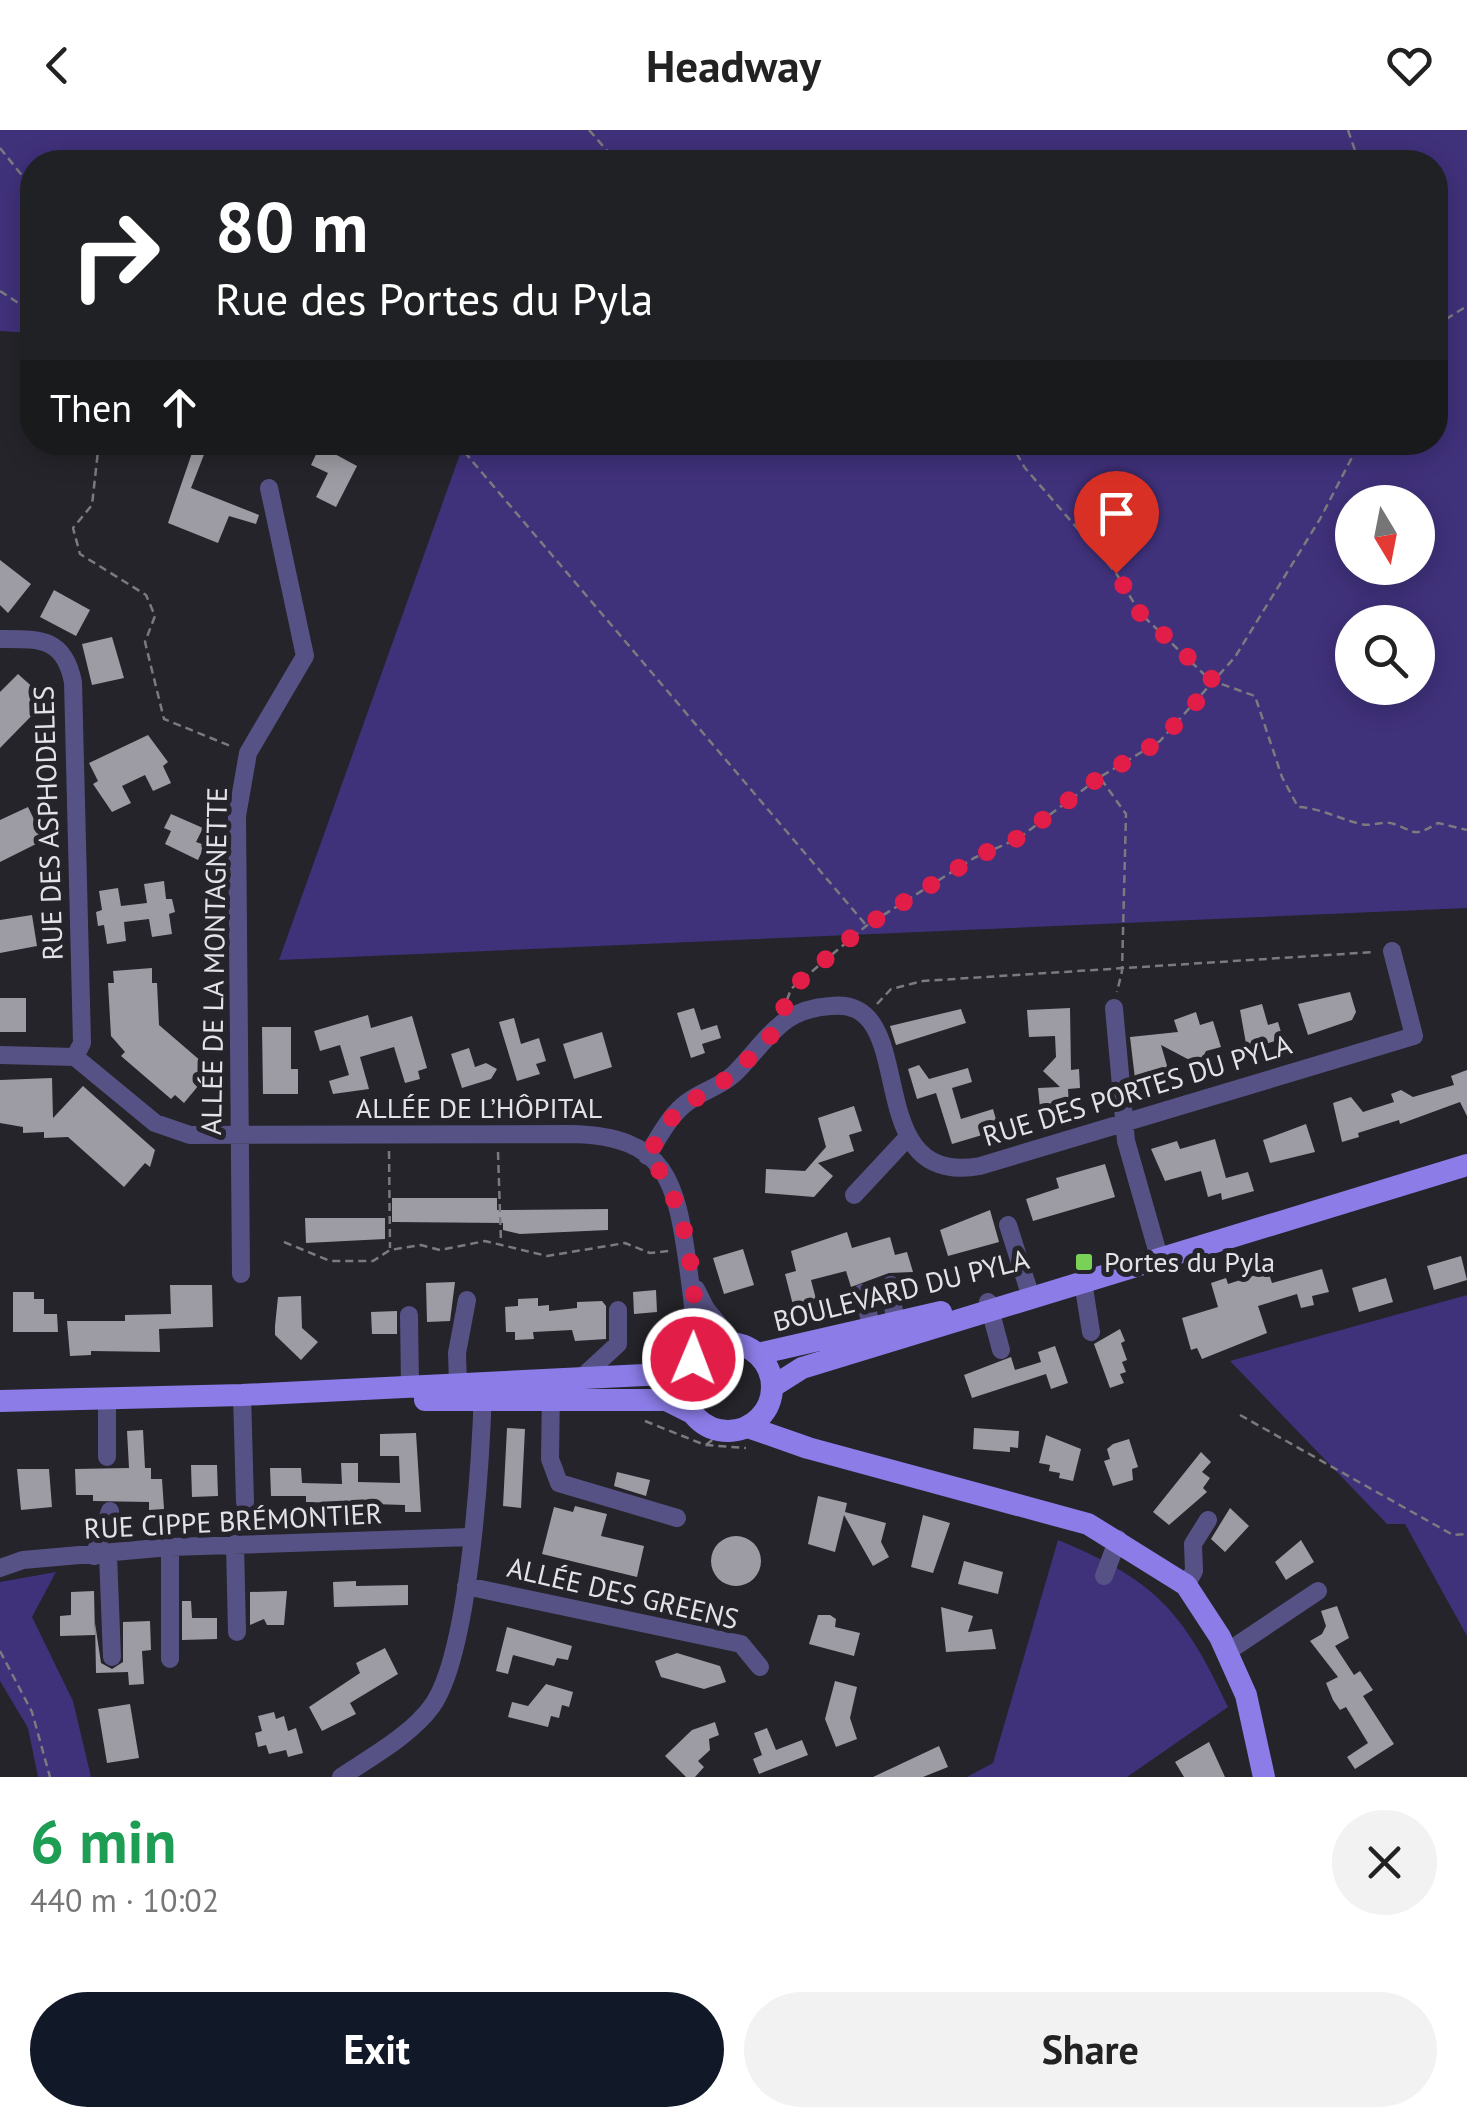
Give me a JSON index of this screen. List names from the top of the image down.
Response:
{
  "streets": {
    "main road": ["BOULEVARD DU PYLA"],
    "street": [
      "RUE DES ASPHODELES",
      "ALLÉE DE LA MONTAGNETTE",
      "RUE DES PORTES DU PYLA",
      "ALLÉE DE L’HÔPITAL",
      "RUE CIPPE BRÉMONTIER",
      "ALLÉE DES GREENS"
    ]
  },
  "crossings": [
    ["RUE DES ASPHODELES", "ALLÉE DE L’HÔPITAL"],
    ["ALLÉE DE LA MONTAGNETTE", "ALLÉE DE L’HÔPITAL"]
  ],
  "places": {
    "transit": ["Portes du Pyla"]
  },
  "north": "bottom",
  "page": {
    "header": "Headway",
    "turn": ["80 m", "Rue des Portes du Pyla"],
    "then": "Then",
    "heading": ["6 min", "440 m · 10:02"],
    "buttons": ["Exit", "Share"]
  }
}
